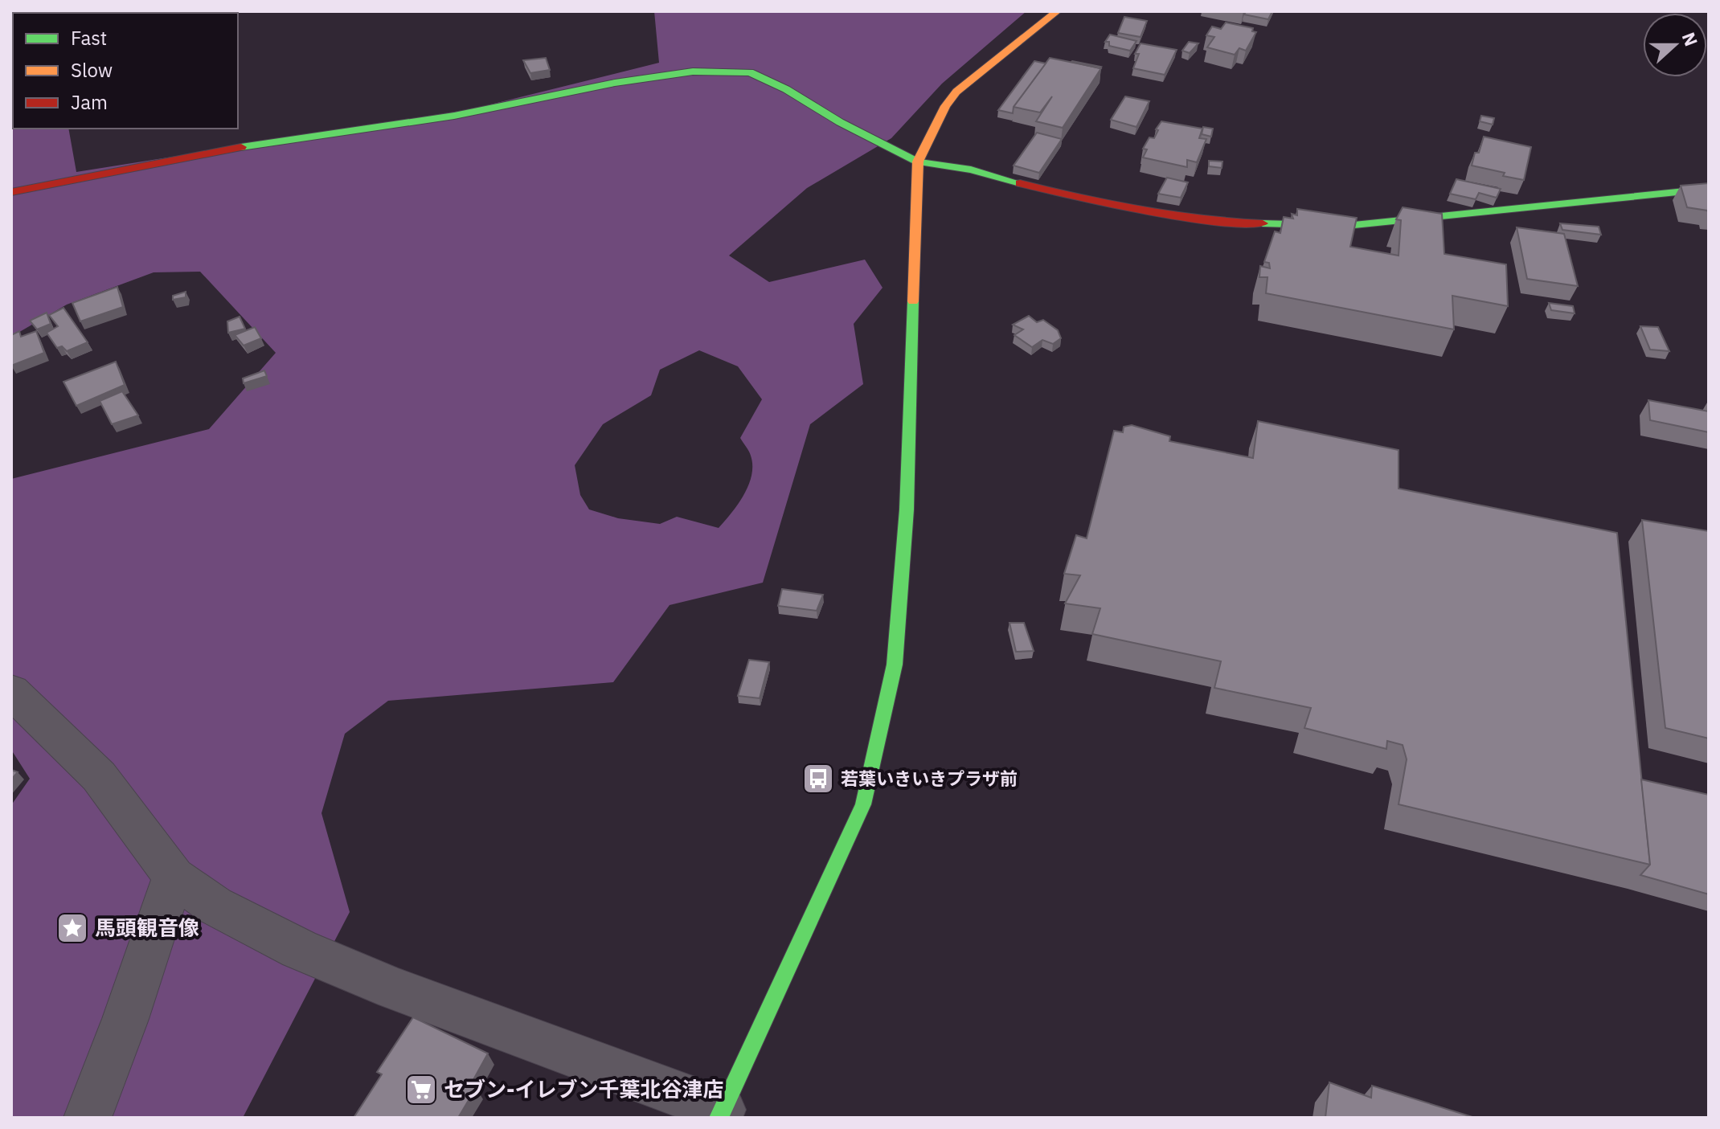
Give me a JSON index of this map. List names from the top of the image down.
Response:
{
  "places": {
    "bus stop": ["若葉いきいきプラザ前"],
    "place": ["馬頭観音像"],
    "supermarket": ["セブン-イレブン千葉北谷津店"]
  },
  "legend": ["Fast", "Slow", "Jam"],
  "north": "right"
}
